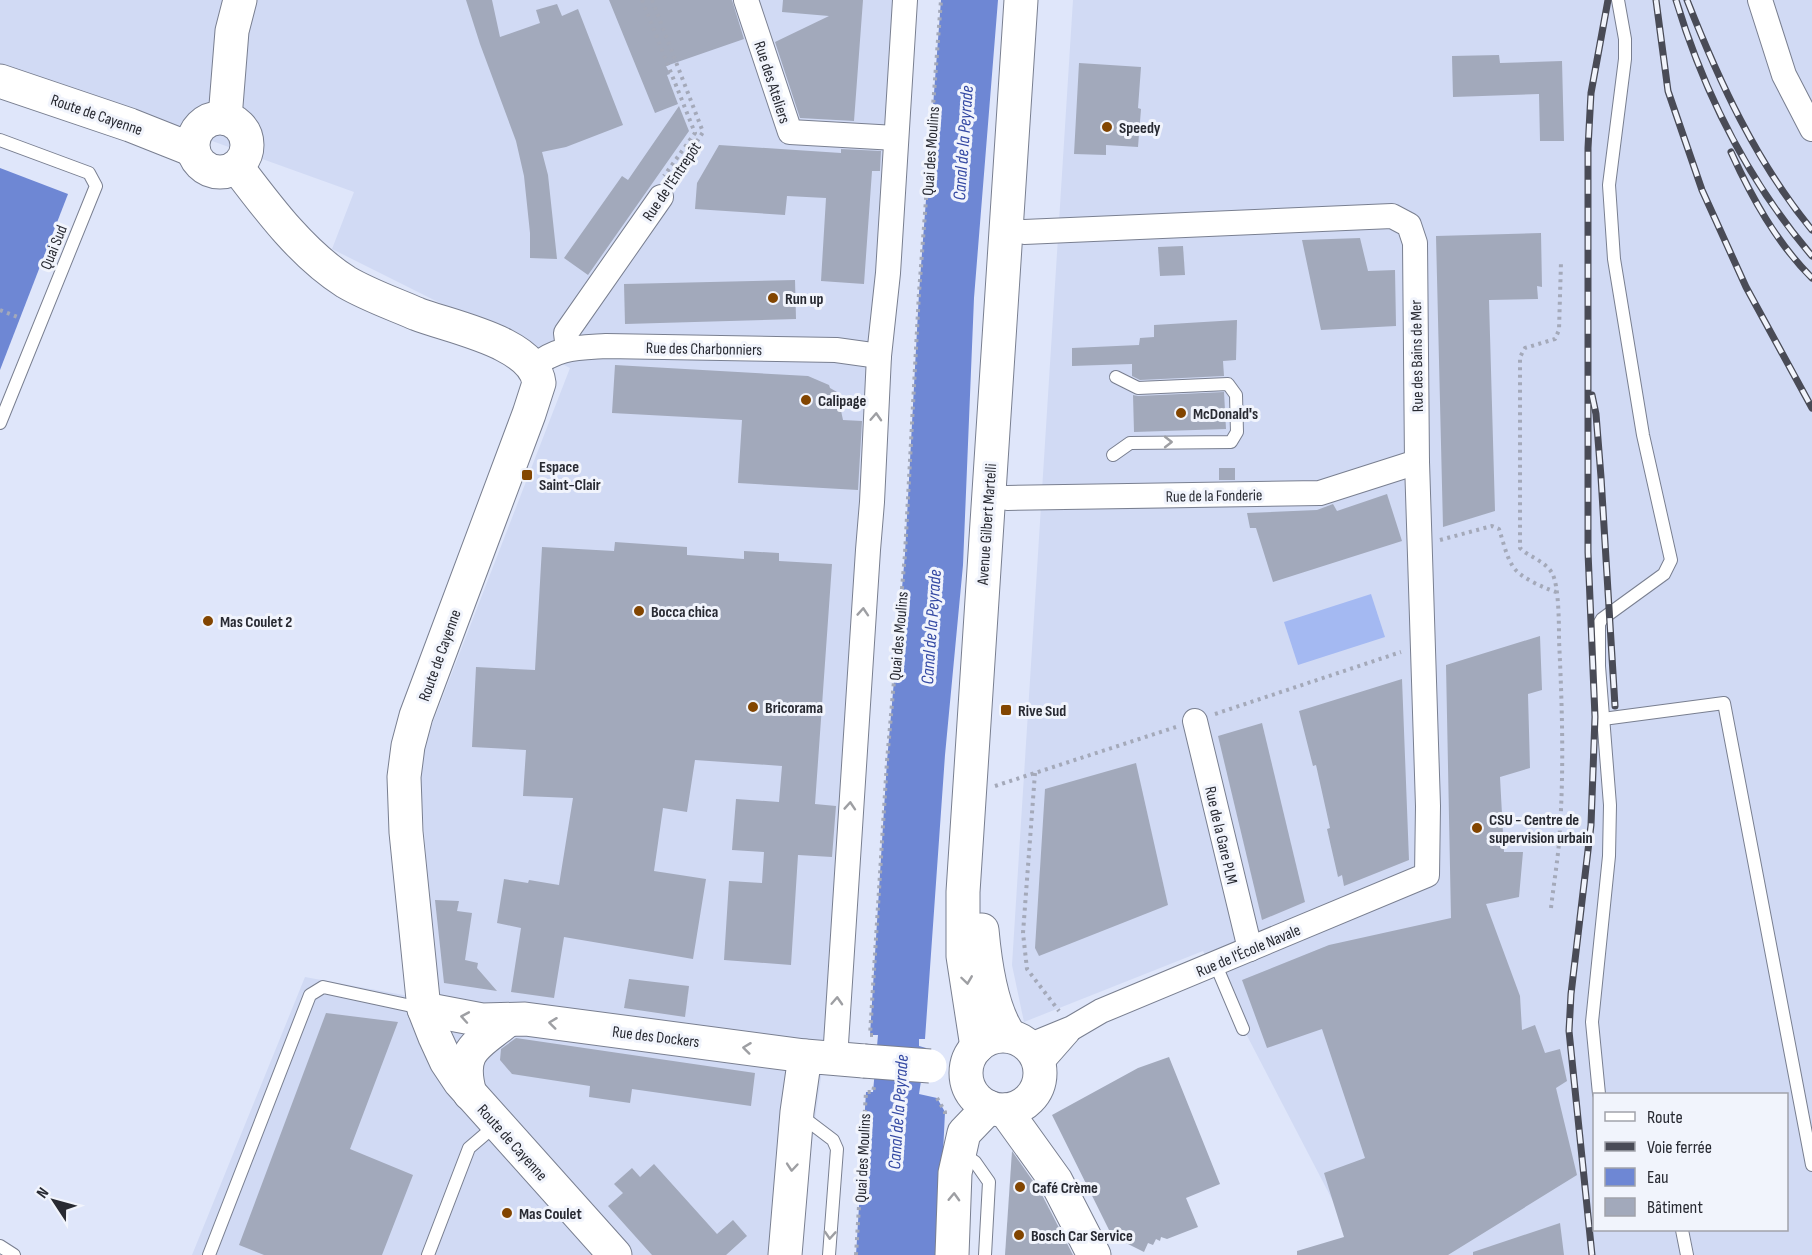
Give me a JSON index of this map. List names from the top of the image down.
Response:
{
  "streets": {
    "main road": [
      "Route de Cayenne",
      "Quai des Moulins",
      "Avenue Gilbert Martelli",
      "Rue des Dockers"
    ],
    "street": [
      "Rue des Ateliers",
      "Rue de l'Entrepôt",
      "Rue des Charbonniers",
      "Rue des Bains de Mer",
      "Rue de la Fonderie",
      "Rue de la Gare PLM",
      "Rue de l'École Navale"
    ],
    "lane": ["Quai Sud"]
  },
  "crossings": [
    ["Rue des Ateliers", "Quai des Moulins"],
    ["Route de Cayenne", "Rue des Charbonniers"],
    ["Route de Cayenne", "Rue des Dockers"],
    ["Quai des Moulins", "Rue des Charbonniers"],
    ["Quai des Moulins", "Rue des Dockers"],
    ["Rue de l'Entrepôt", "Rue des Charbonniers"],
    ["Rue des Bains de Mer", "Rue de la Fonderie"],
    ["Rue des Bains de Mer", "Avenue Gilbert Martelli"],
    ["Rue des Bains de Mer", "Rue de l'École Navale"],
    ["Rue de la Fonderie", "Avenue Gilbert Martelli"],
    ["Avenue Gilbert Martelli", "Rue de l'École Navale"],
    ["Avenue Gilbert Martelli", "Rue des Dockers"],
    ["Rue de la Gare PLM", "Rue de l'École Navale"],
    ["Rue de l'École Navale", "Rue des Dockers"]
  ],
  "one_way": ["Rue des Dockers"],
  "water": ["Canal de la Peyrade"],
  "places": {
    "other": [
      "Speedy",
      "Run up",
      "Calipage",
      "McDonald's",
      "Bocca chica",
      "Mas Coulet 2",
      "Bricorama",
      "CSU - Centre de supervision urbain",
      "Café Crème",
      "Mas Coulet",
      "Bosch Car Service"
    ],
    "transit": ["Espace Saint-Clair", "Rive Sud"]
  },
  "legend": [
    "Route",
    "Voie ferrée",
    "Eau",
    "Bâtiment"
  ],
  "north": "top left"
}
